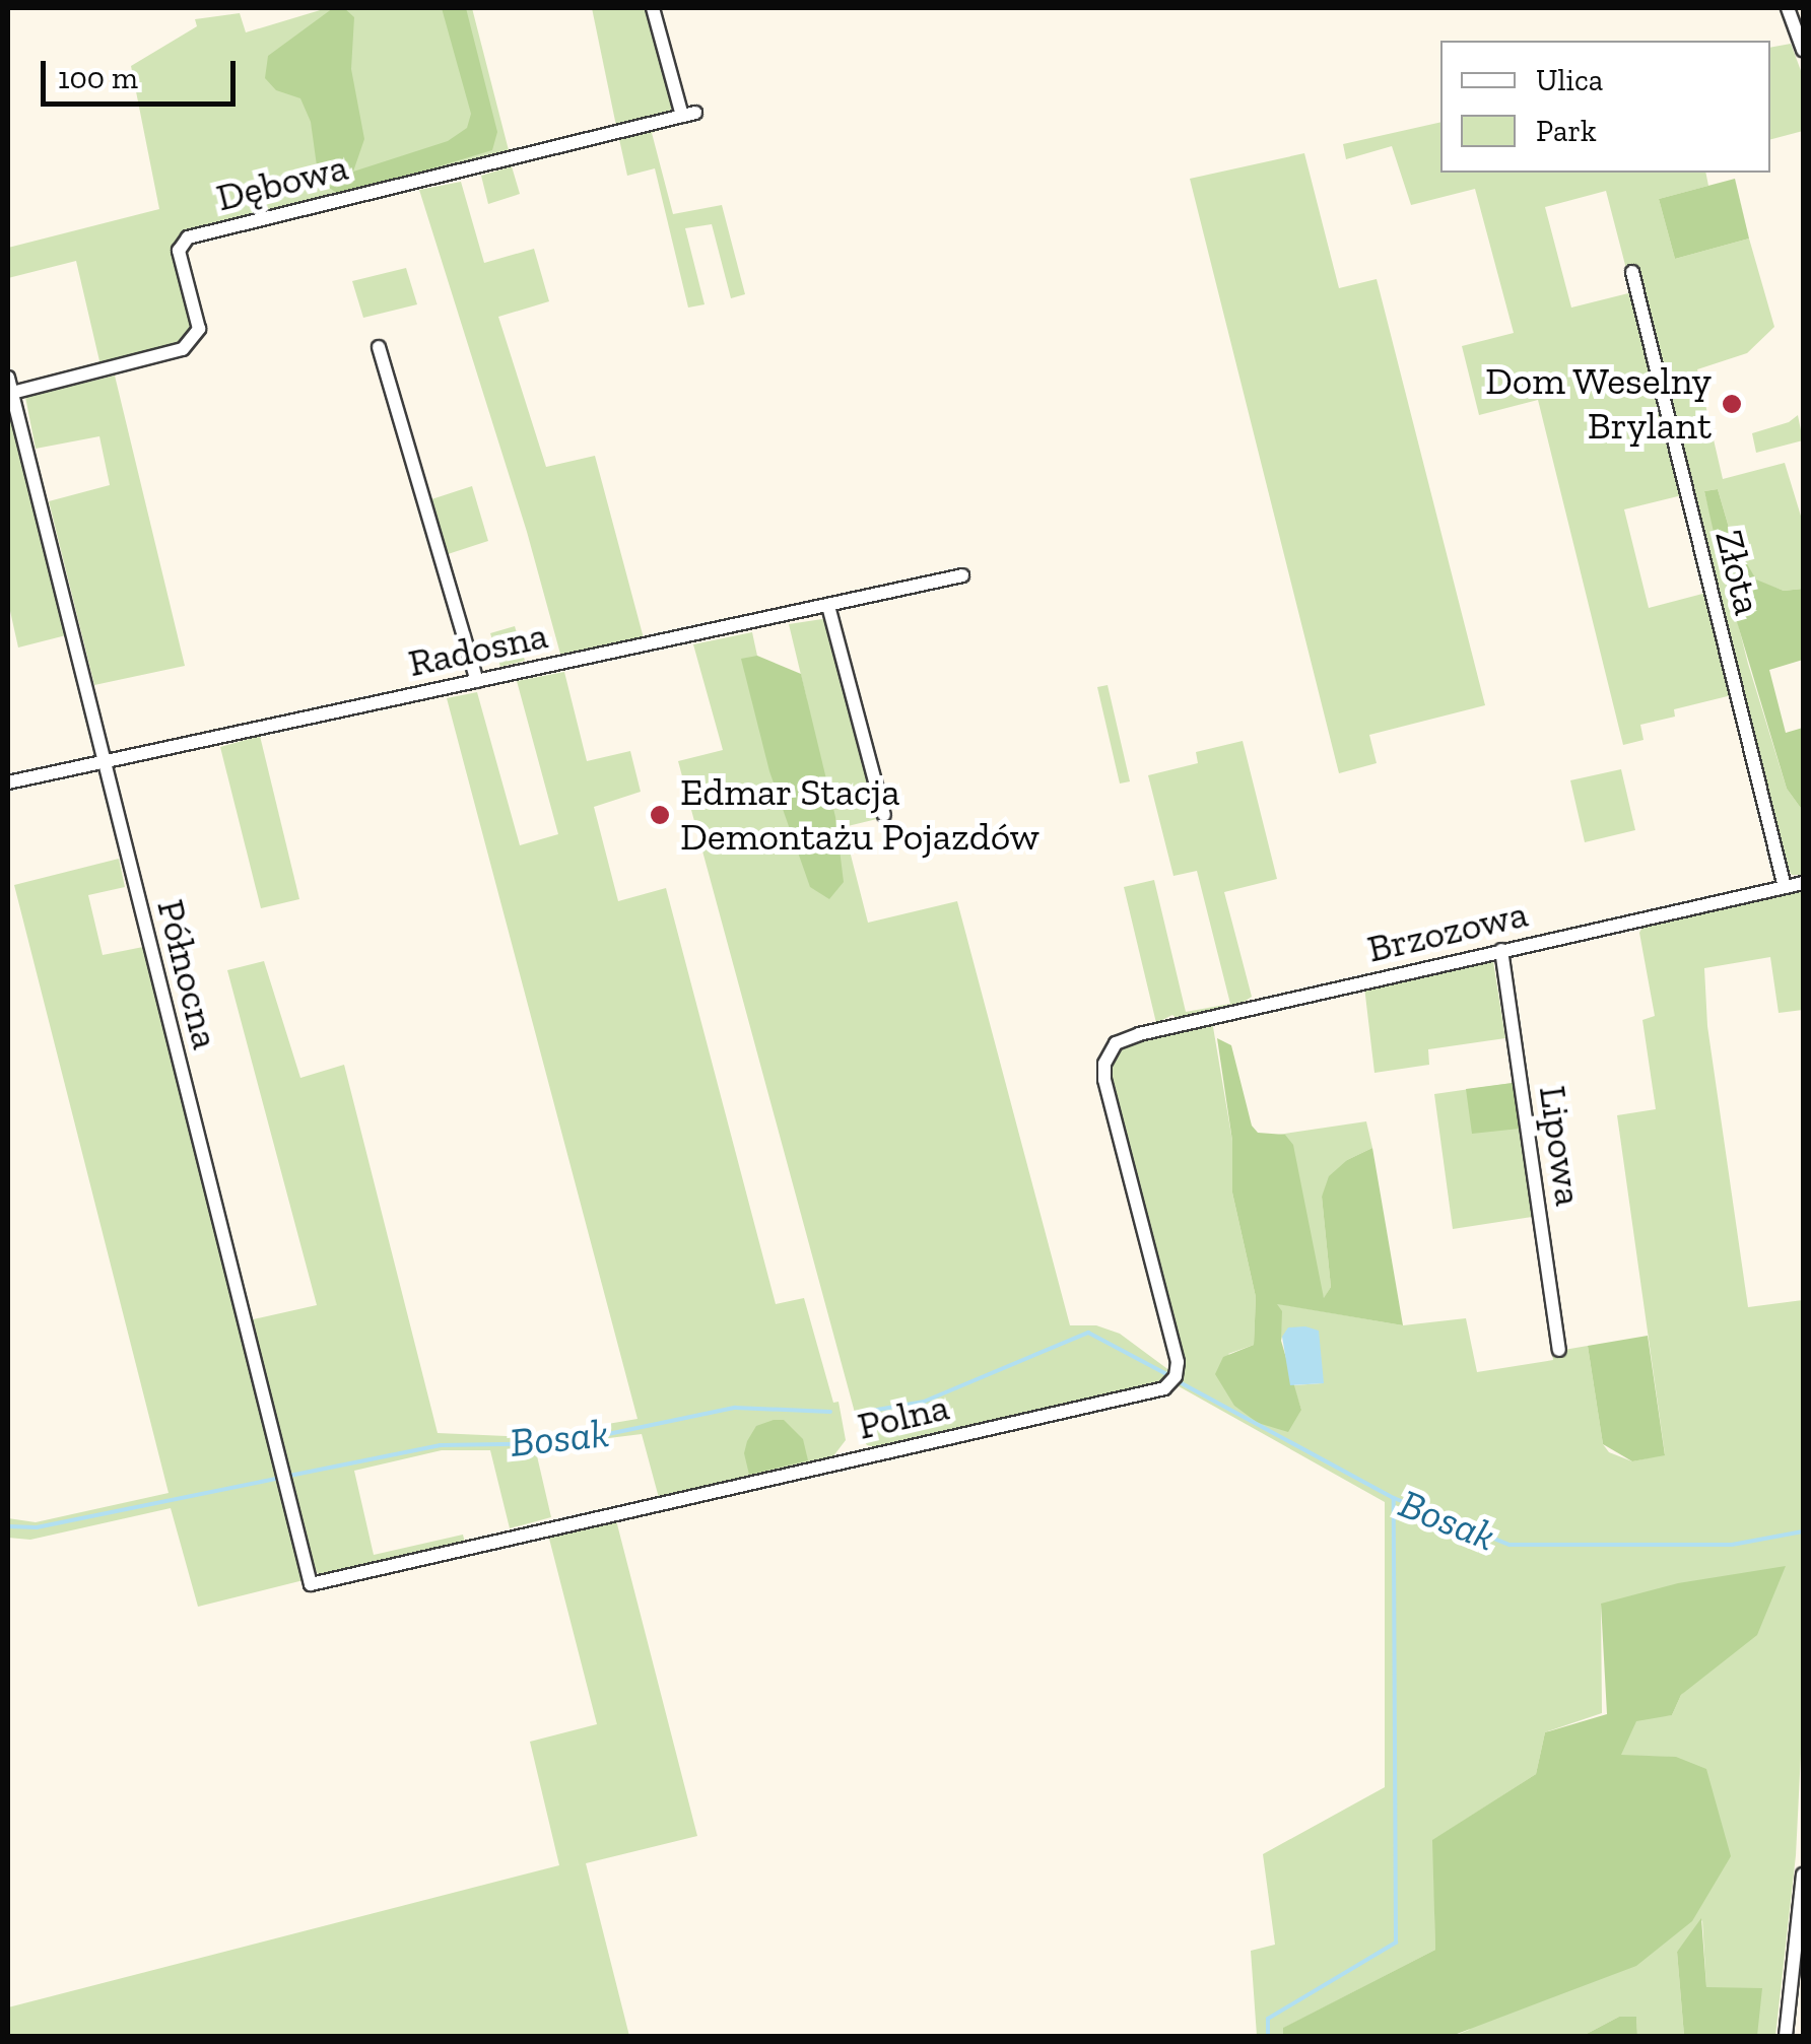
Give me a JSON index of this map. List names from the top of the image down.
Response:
{
  "streets": {
    "street": [
      "Dębowa",
      "Złota",
      "Radosna",
      "Brzozowa",
      "Północna",
      "Lipowa",
      "Polna"
    ]
  },
  "crossings": [
    ["Dębowa", "Północna"],
    ["Złota", "Brzozowa"],
    ["Radosna", "Północna"],
    ["Brzozowa", "Lipowa"],
    ["Brzozowa", "Polna"],
    ["Północna", "Polna"]
  ],
  "water": ["Bosak"],
  "places": ["Dom Weselny Brylant", "Edmar Stacja Demontażu Pojazdów"],
  "legend": ["Ulica", "Park"],
  "scale_bar": "100 m"
}
